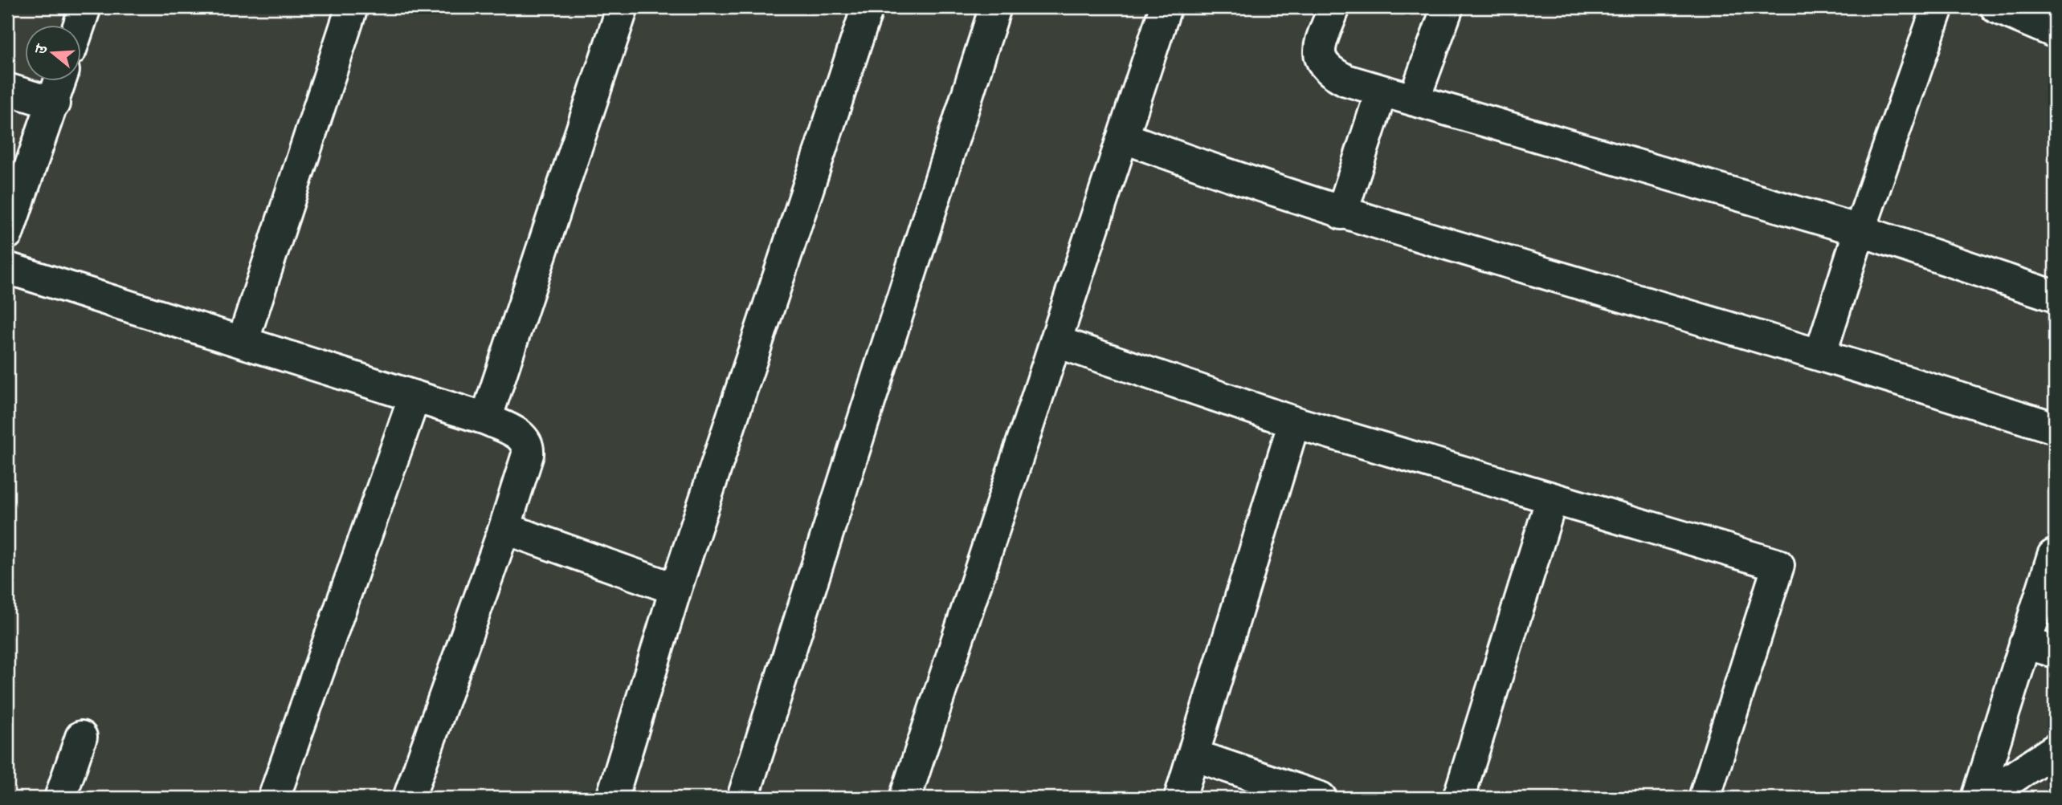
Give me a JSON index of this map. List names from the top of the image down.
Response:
{
  "north": "left"
}
